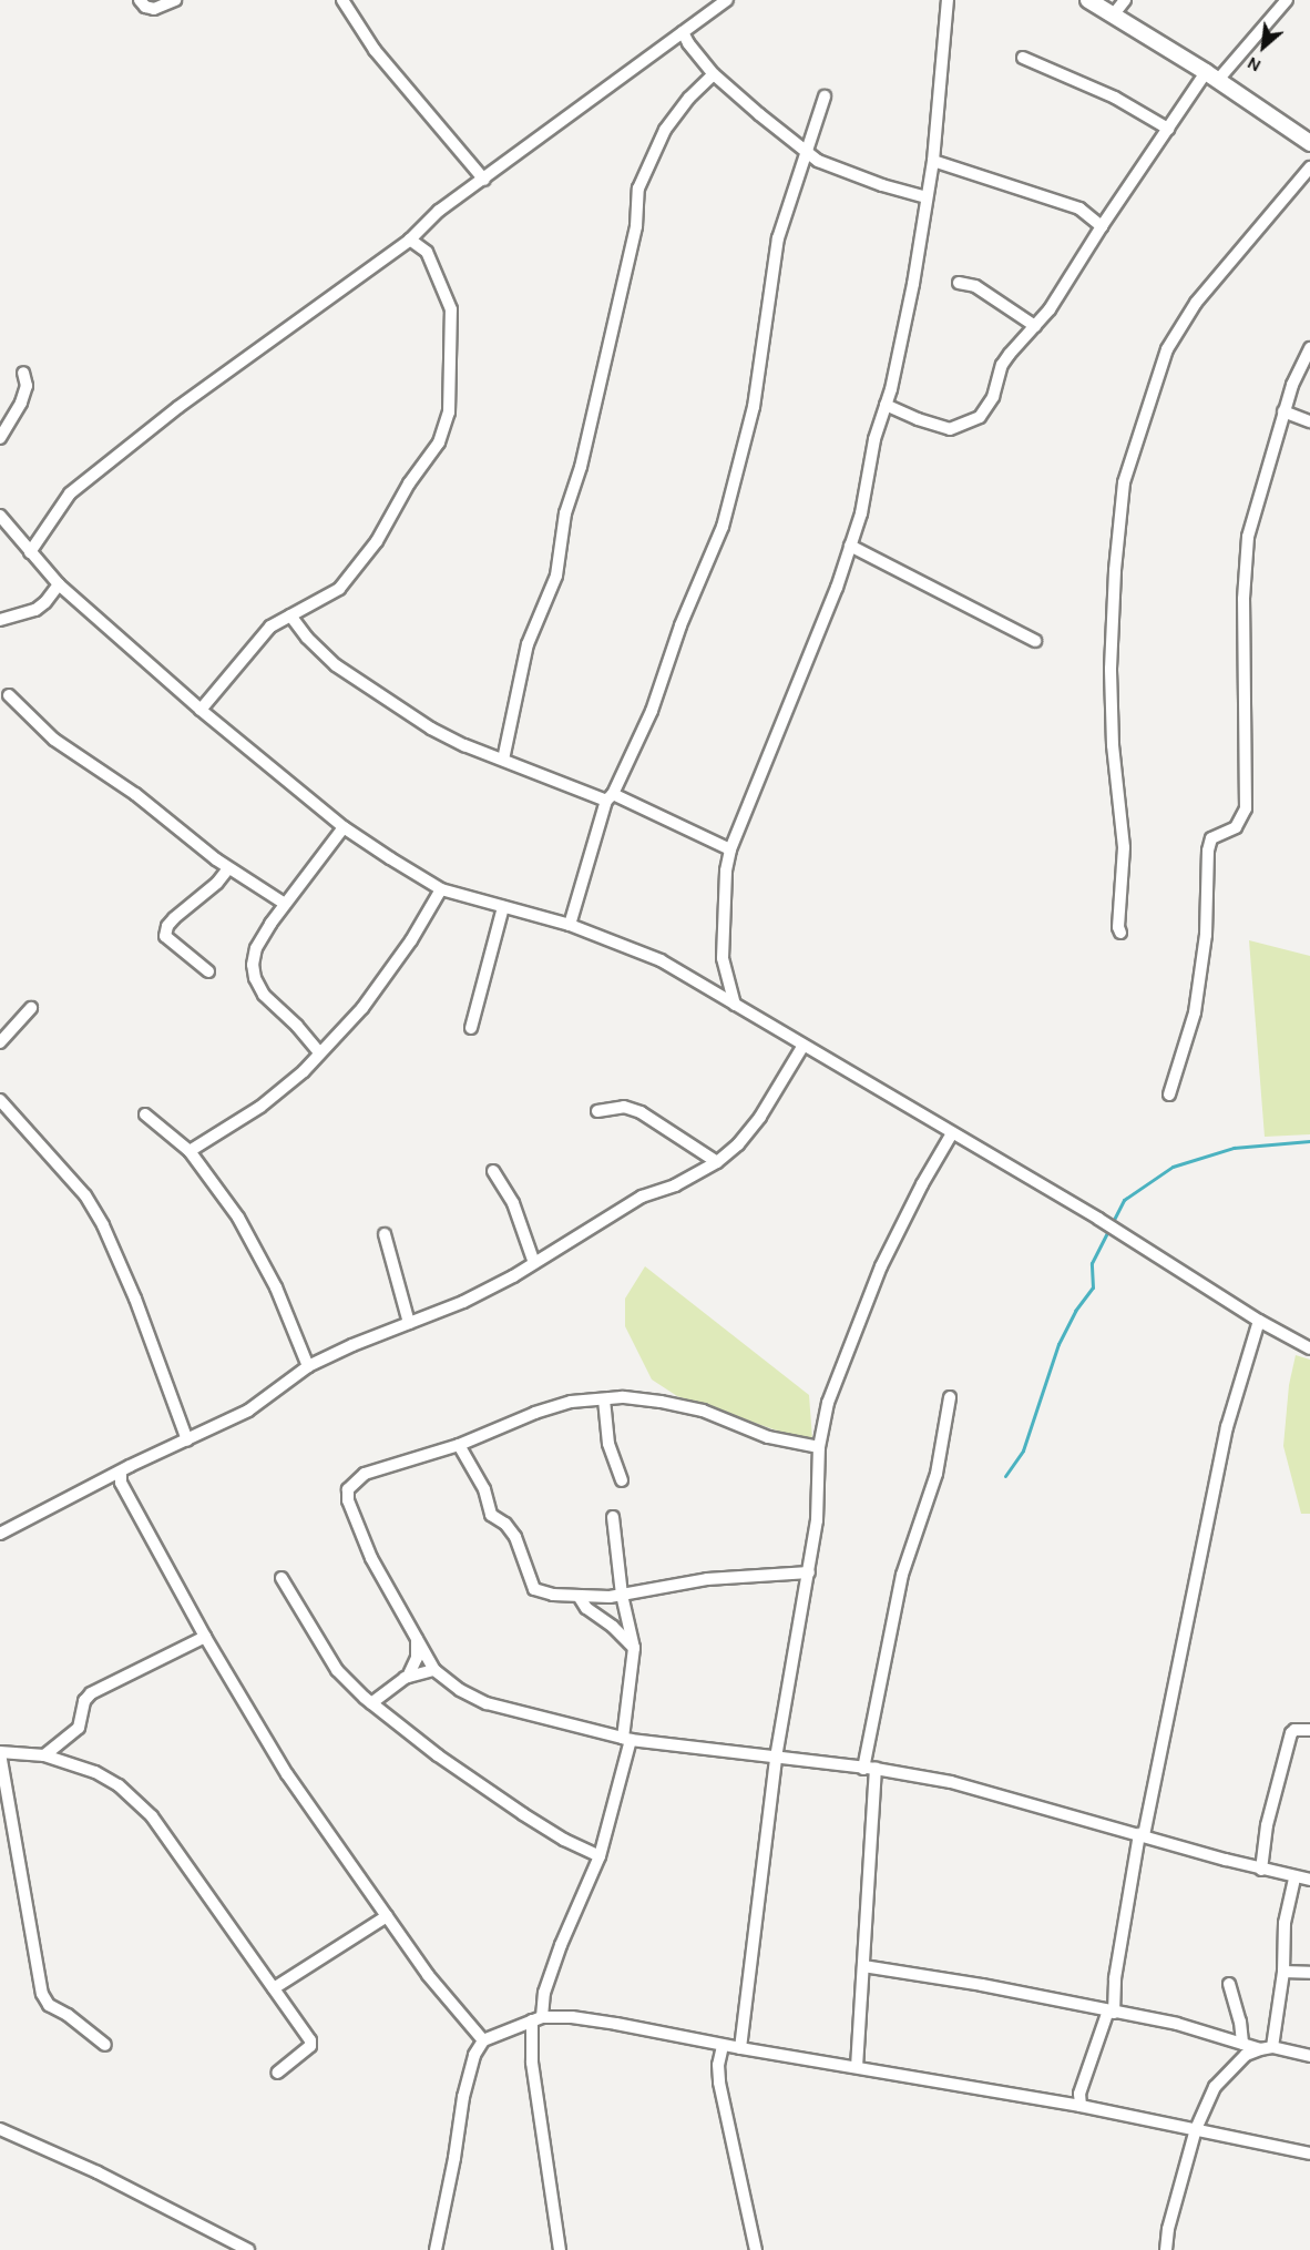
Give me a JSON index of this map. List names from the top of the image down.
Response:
{
  "north": "bottom left"
}
